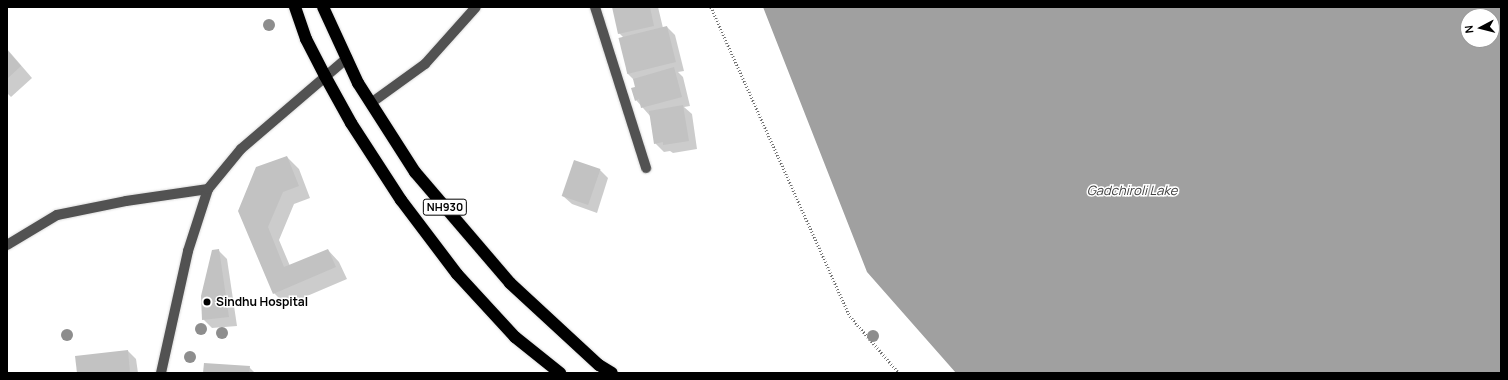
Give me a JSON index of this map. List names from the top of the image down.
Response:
{
  "streets": {
    "highway": ["NH930"]
  },
  "water": ["Gadchiroli Lake"],
  "places": ["Sindhu Hospital"],
  "north": "left"
}
